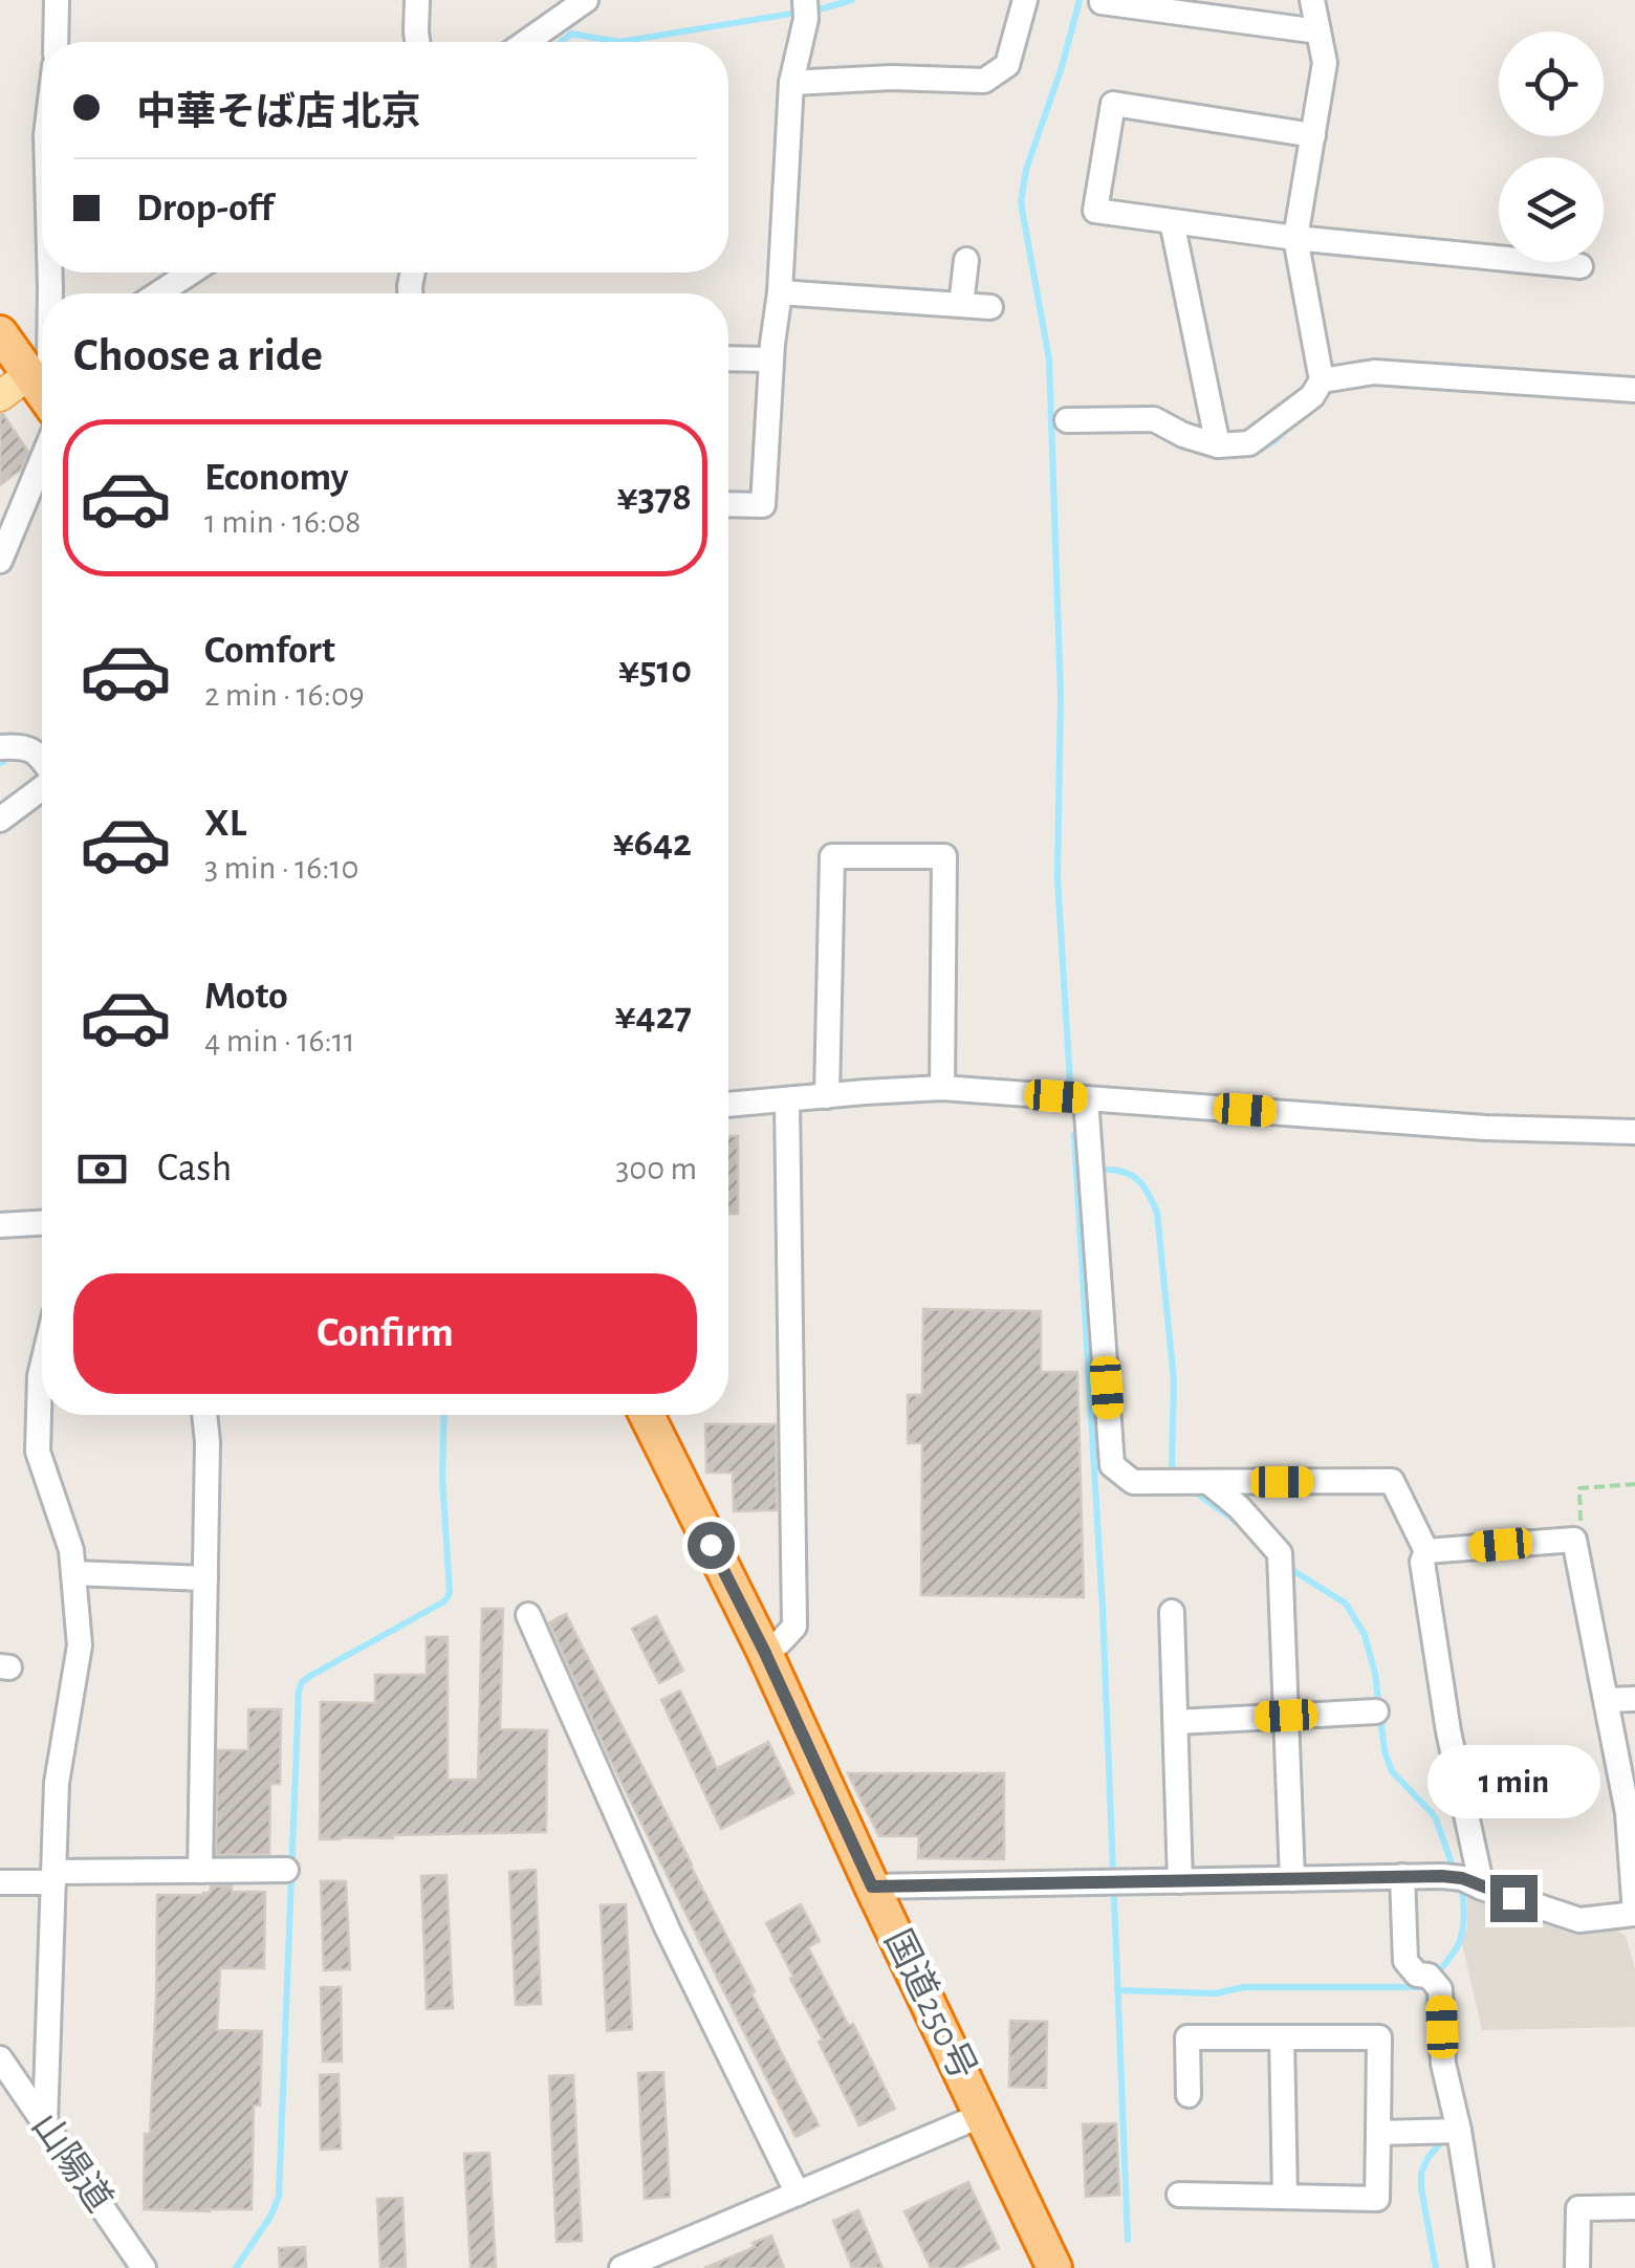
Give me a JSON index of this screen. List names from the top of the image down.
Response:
{
  "streets": {
    "highway": ["国道250号"],
    "street": ["山陽道"]
  },
  "page": {
    "banner": ["中華そば店 北京", "Drop-off"],
    "heading": "Choose a ride",
    "list": [
      {
        "name": "Economy",
        "note": "1 min · 16:08",
        "value": "¥378"
      },
      {
        "name": "Comfort",
        "note": "2 min · 16:09",
        "value": "¥510"
      },
      {
        "name": "XL",
        "note": "3 min · 16:10",
        "value": "¥642"
      },
      {
        "name": "Moto",
        "note": "4 min · 16:11",
        "value": "¥427"
      }
    ],
    "pay": ["Cash", "300 m"],
    "buttons": "Confirm",
    "bubble": "1 min"
  }
}
